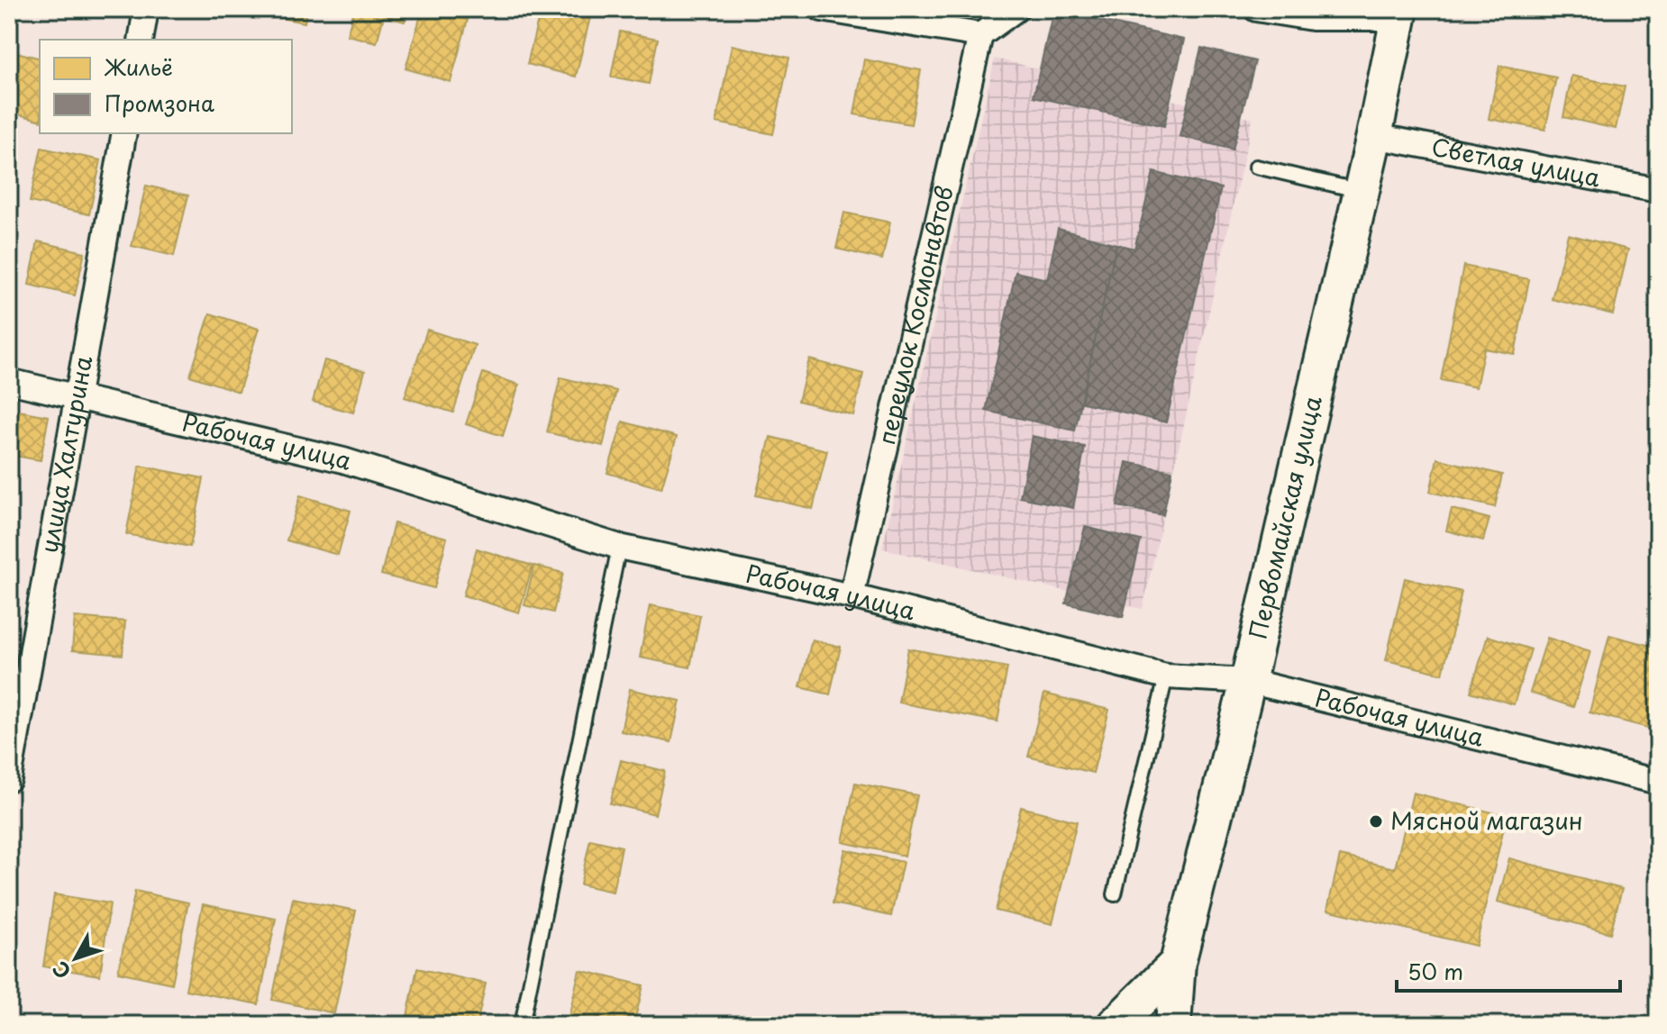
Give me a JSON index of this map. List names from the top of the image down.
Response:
{
  "streets": {
    "main road": ["Первомайская улица"],
    "street": [
      "Светлая улица",
      "переулок Космонавтов",
      "Рабочая улица",
      "улица Халтурина"
    ]
  },
  "crossings": [
    ["Светлая улица", "Первомайская улица"],
    ["переулок Космонавтов", "Рабочая улица"],
    ["Рабочая улица", "улица Халтурина"],
    ["Рабочая улица", "Первомайская улица"]
  ],
  "places": ["Мясной магазин"],
  "legend": ["Жильё", "Промзона"],
  "scale_bar": "50 m",
  "north": "bottom left"
}
